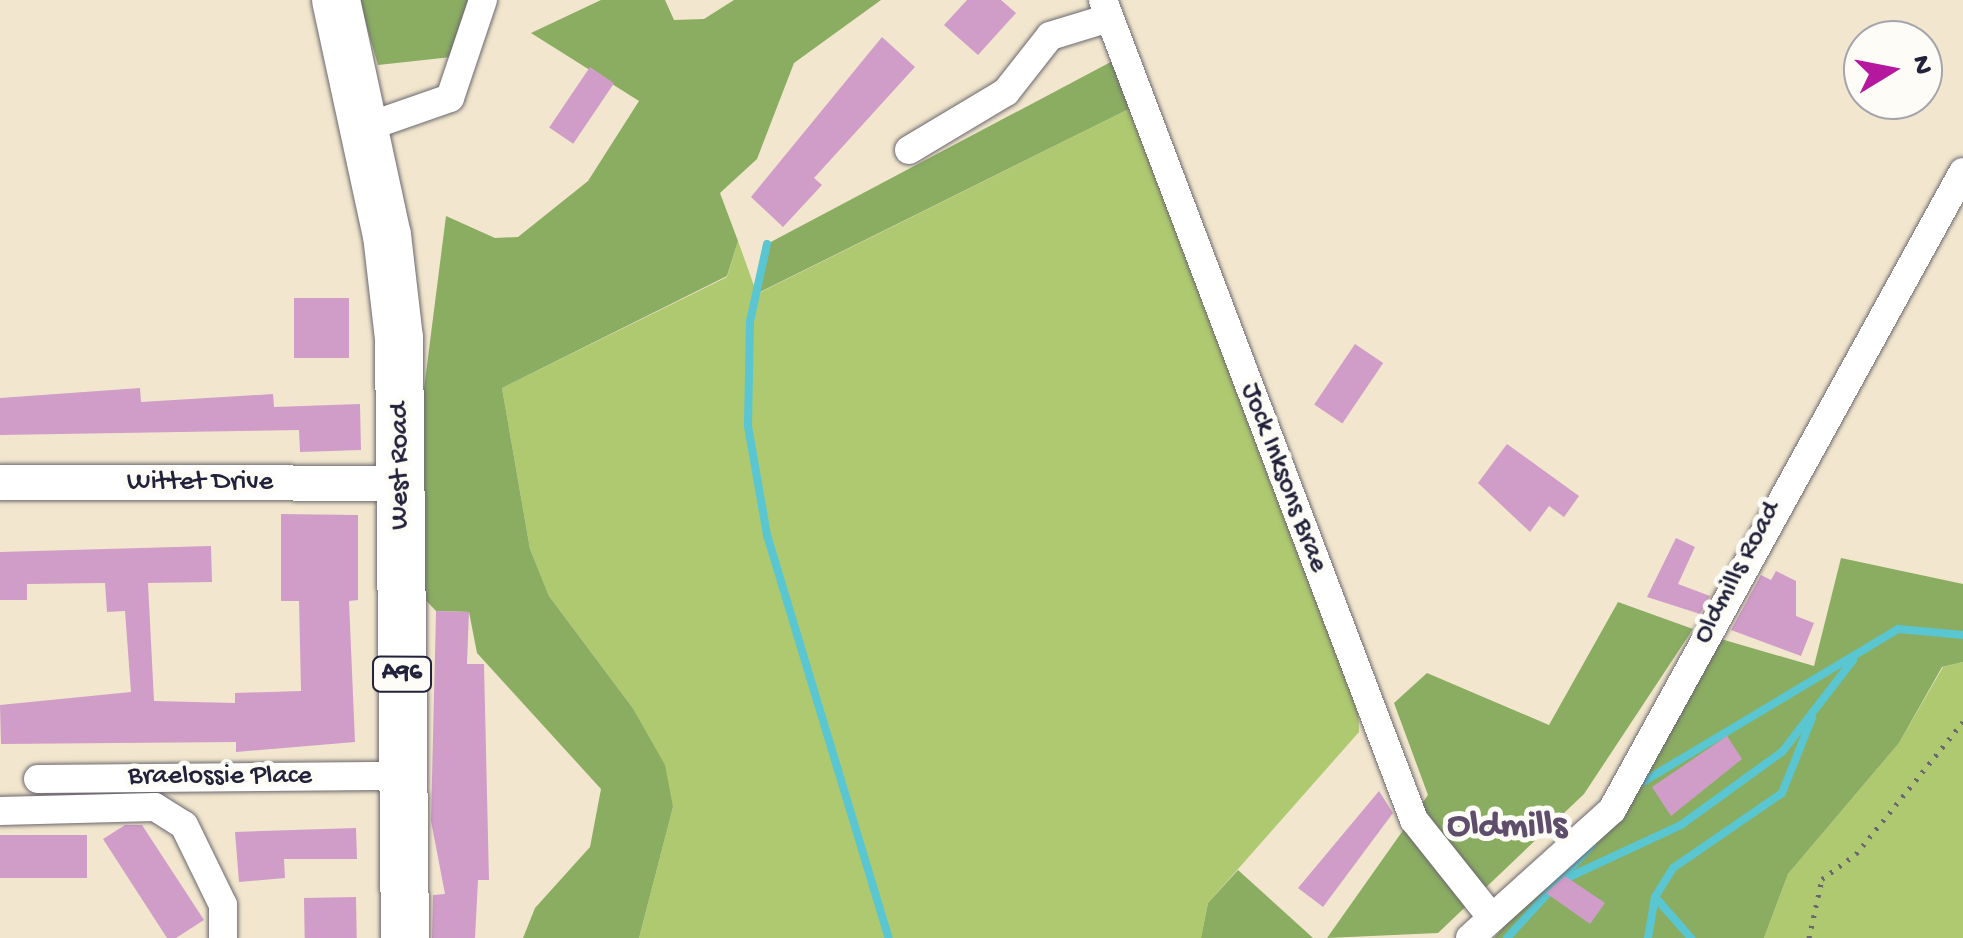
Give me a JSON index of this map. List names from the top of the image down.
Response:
{
  "streets": {
    "highway": ["West Road", "A96"],
    "street": [
      "Jock Inksons Brae",
      "Wittet Drive",
      "Oldmills Road",
      "Braelossie Place"
    ]
  },
  "crossings": [
    ["West Road", "Wittet Drive"],
    ["West Road", "Braelossie Place"],
    ["Jock Inksons Brae", "Oldmills Road"]
  ],
  "districts": ["Oldmills"],
  "north": "right"
}
